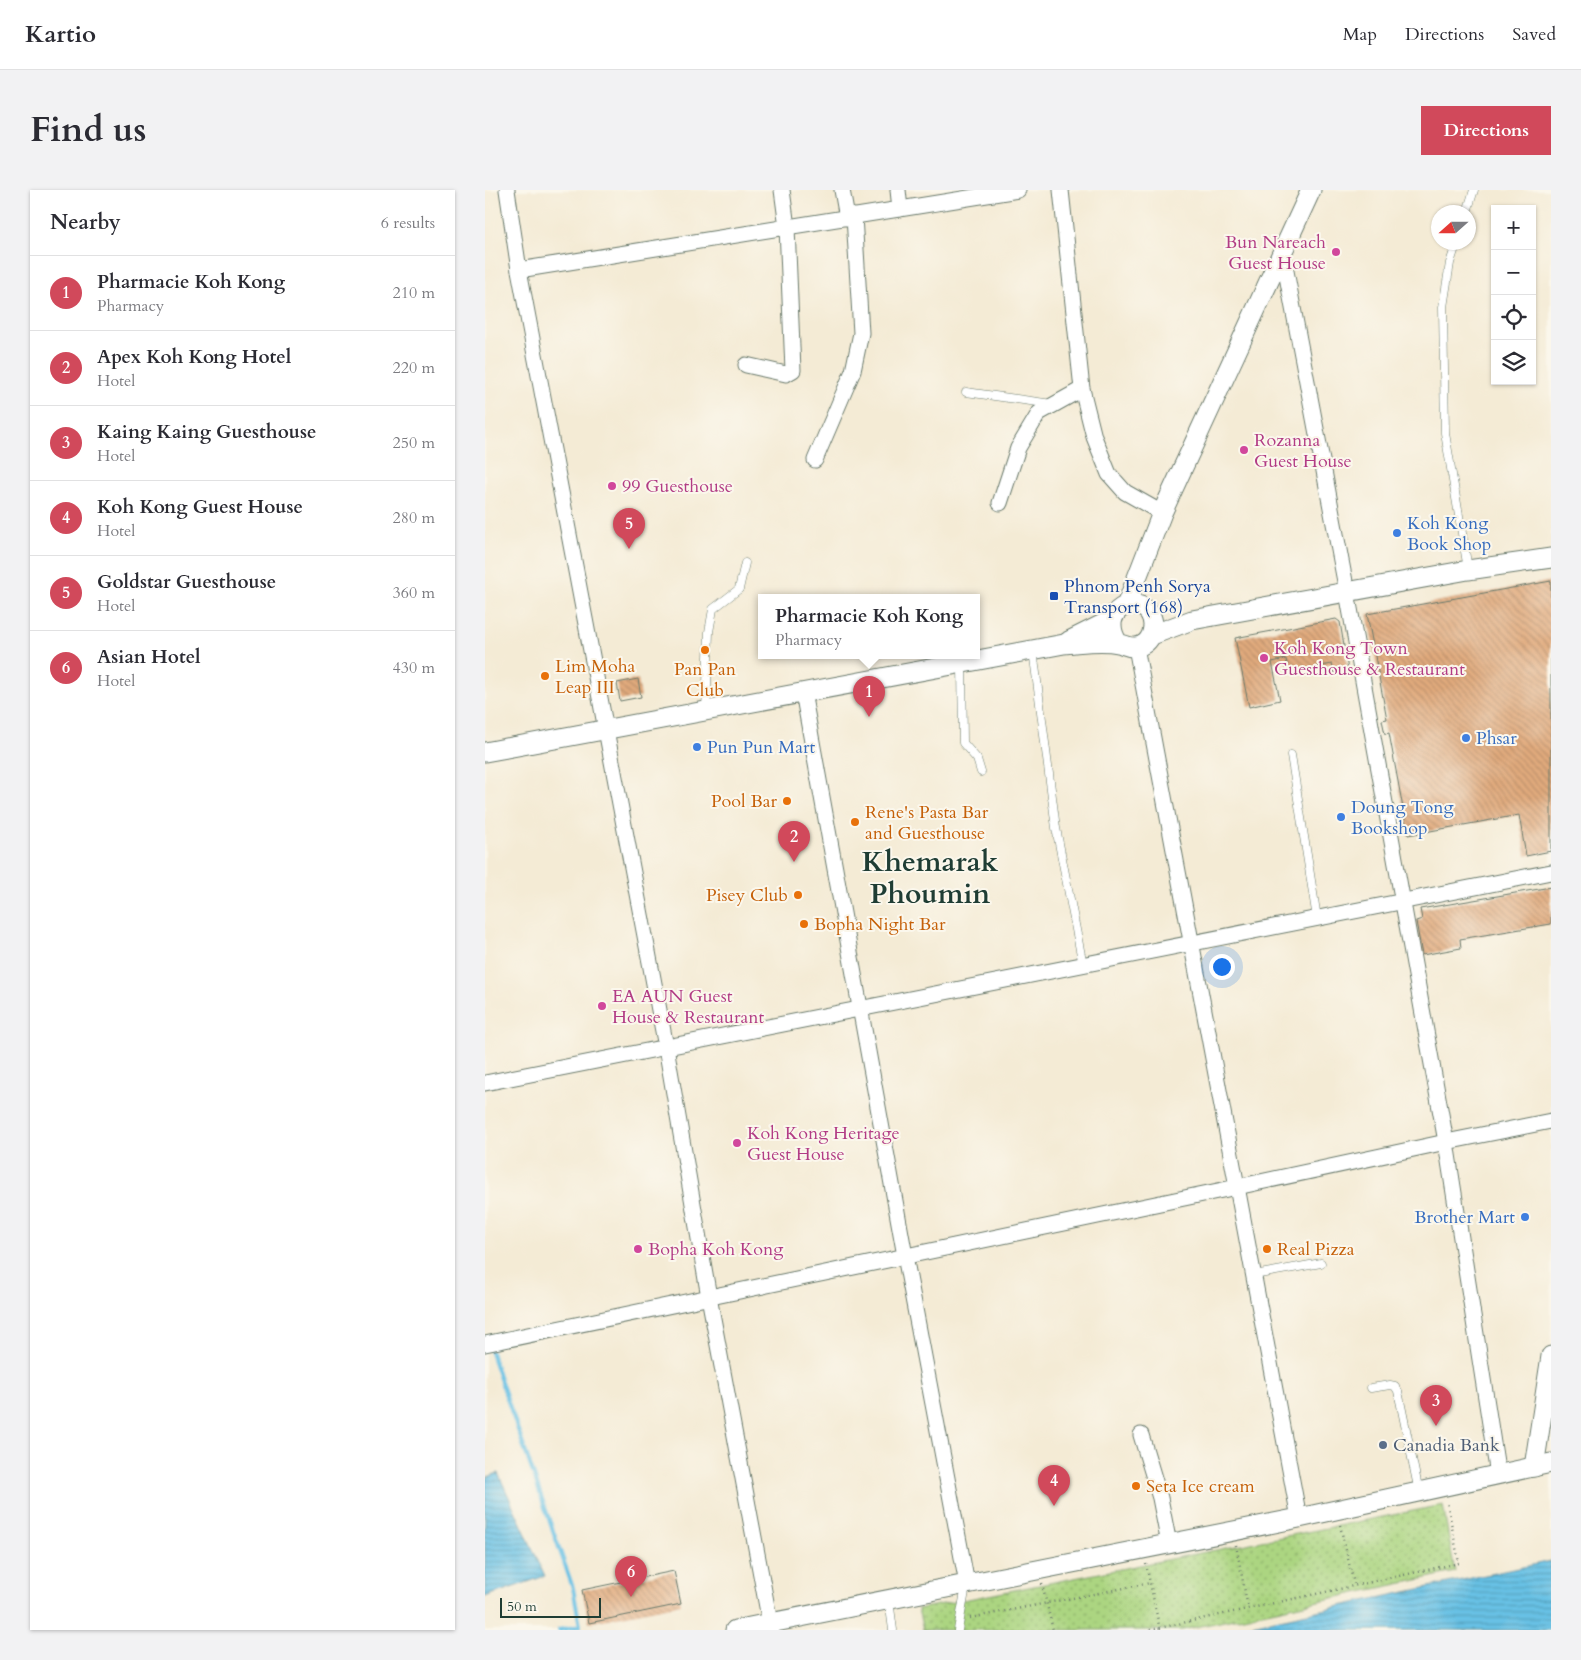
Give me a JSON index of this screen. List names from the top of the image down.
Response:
{
  "districts": ["Khemarak Phoumin"],
  "places": {
    "other": [
      "Bun Nareach Guest House",
      "Rozanna Guest House",
      "99 Guesthouse",
      "Koh Kong Book Shop",
      "Pan Pan Club",
      "Koh Kong Town Guesthouse & Restaurant",
      "Lim Moha Leap III",
      "Phsar",
      "Pun Pun Mart",
      "Pool Bar",
      "Doung Tong Bookshop",
      "Rene's Pasta Bar and Guesthouse",
      "Pisey Club",
      "Bopha Night Bar",
      "EA AUN Guest House & Restaurant",
      "Koh Kong Heritage Guest House",
      "Brother Mart",
      "Bopha Koh Kong",
      "Real Pizza",
      "Canadia Bank",
      "Seta Ice cream"
    ],
    "transit": ["Phnom Penh Sorya Transport (168)"]
  },
  "scale_bar": "50 m",
  "north": "left",
  "page": {
    "header": "Kartio",
    "nav": ["Map", "Directions", "Saved"],
    "title": "Find us",
    "buttons": "Directions",
    "heading": ["Nearby", "6 results"],
    "map_buttons": ["+", "−"],
    "list": [
      {
        "mark": "1",
        "name": "Pharmacie Koh Kong",
        "note": "Pharmacy",
        "value": "210 m"
      },
      {
        "mark": "2",
        "name": "Apex Koh Kong Hotel",
        "note": "Hotel",
        "value": "220 m"
      },
      {
        "mark": "3",
        "name": "Kaing Kaing Guesthouse",
        "note": "Hotel",
        "value": "250 m"
      },
      {
        "mark": "4",
        "name": "Koh Kong Guest House",
        "note": "Hotel",
        "value": "280 m"
      },
      {
        "mark": "5",
        "name": "Goldstar Guesthouse",
        "note": "Hotel",
        "value": "360 m"
      },
      {
        "mark": "6",
        "name": "Asian Hotel",
        "note": "Hotel",
        "value": "430 m"
      }
    ],
    "pins": [
      "5",
      "1",
      "2",
      "3",
      "4",
      "6"
    ],
    "popup": ["Pharmacie Koh Kong", "Pharmacy"],
    "scale": "50 m"
  }
}
